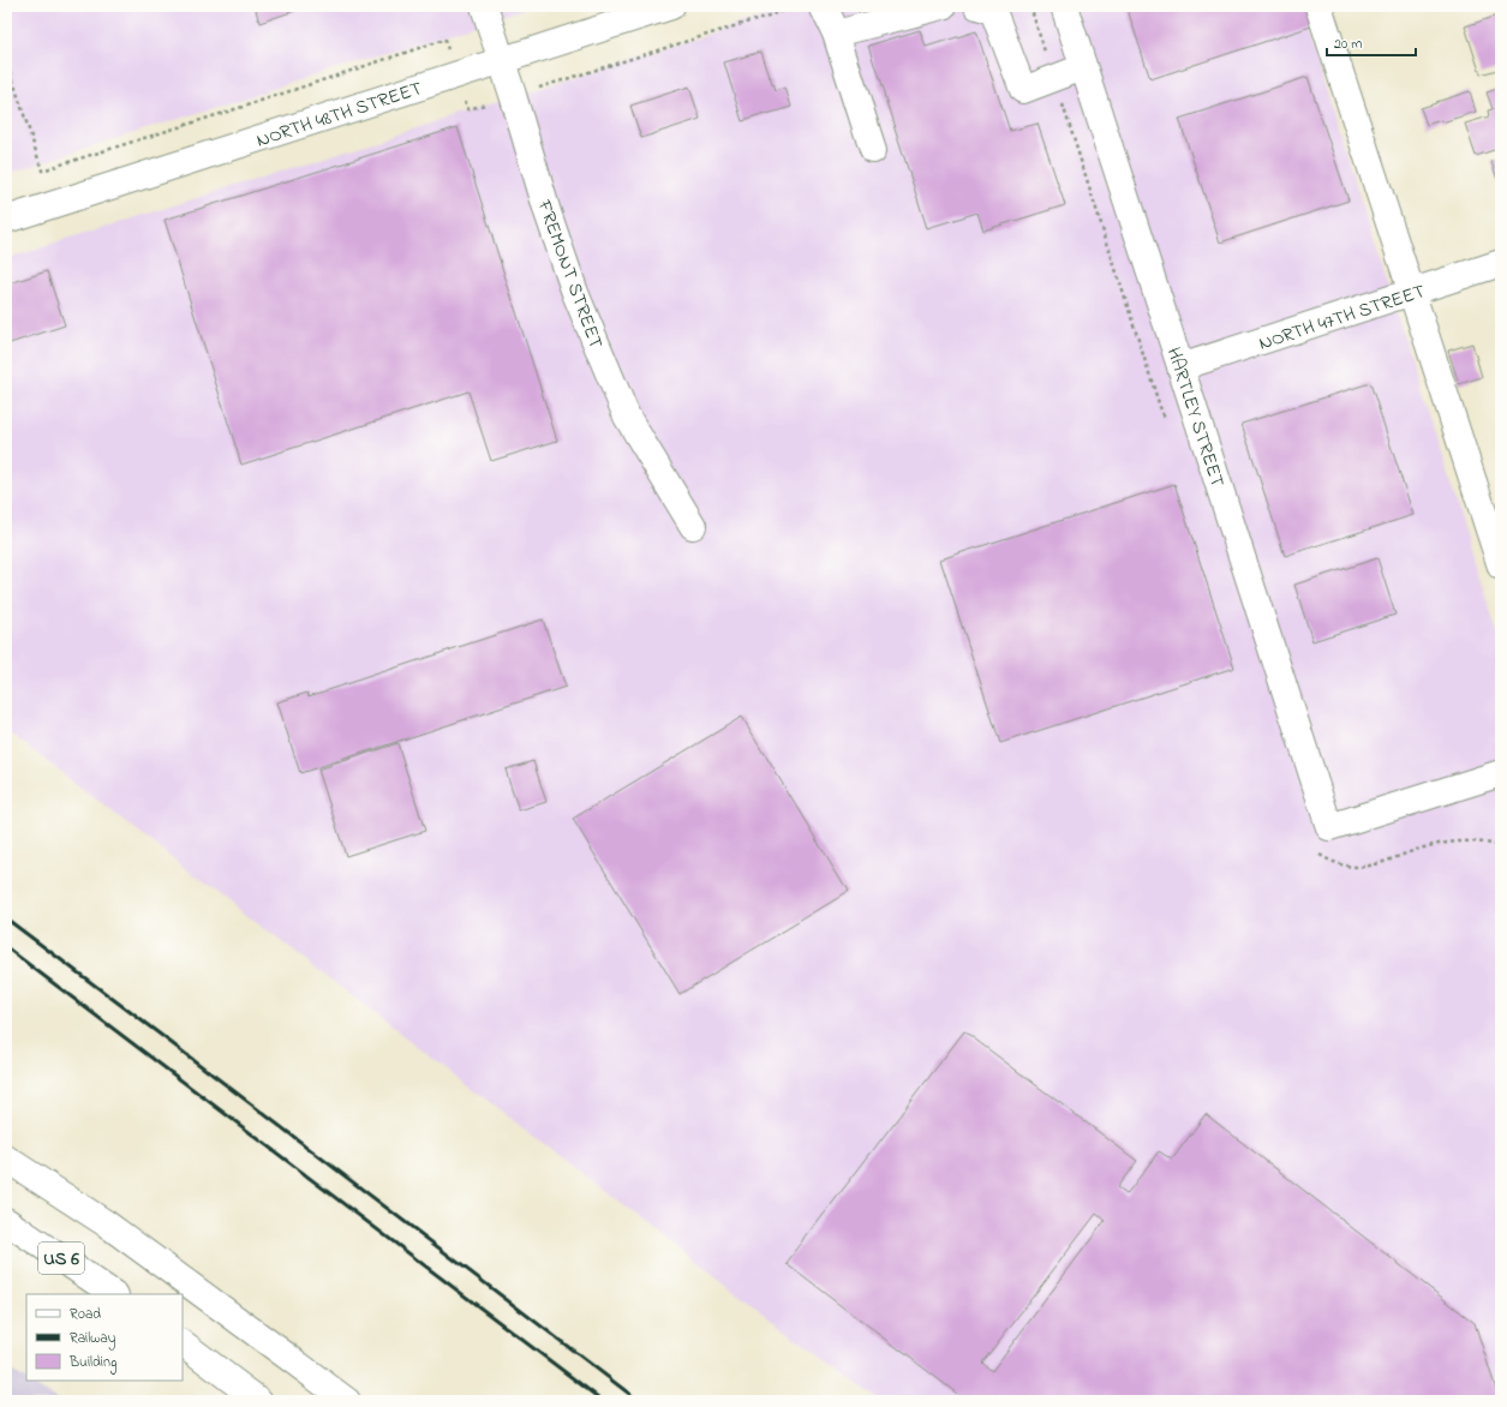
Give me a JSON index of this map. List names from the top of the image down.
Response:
{
  "streets": {
    "street": [
      "NORTH 48TH STREET",
      "FREMONT STREET",
      "NORTH 47TH STREET",
      "HARTLEY STREET",
      "US 6"
    ]
  },
  "crossings": [
    ["NORTH 48TH STREET", "FREMONT STREET"],
    ["NORTH 47TH STREET", "HARTLEY STREET"]
  ],
  "legend": ["Road", "Railway", "Building"],
  "scale_bar": "20 m"
}
